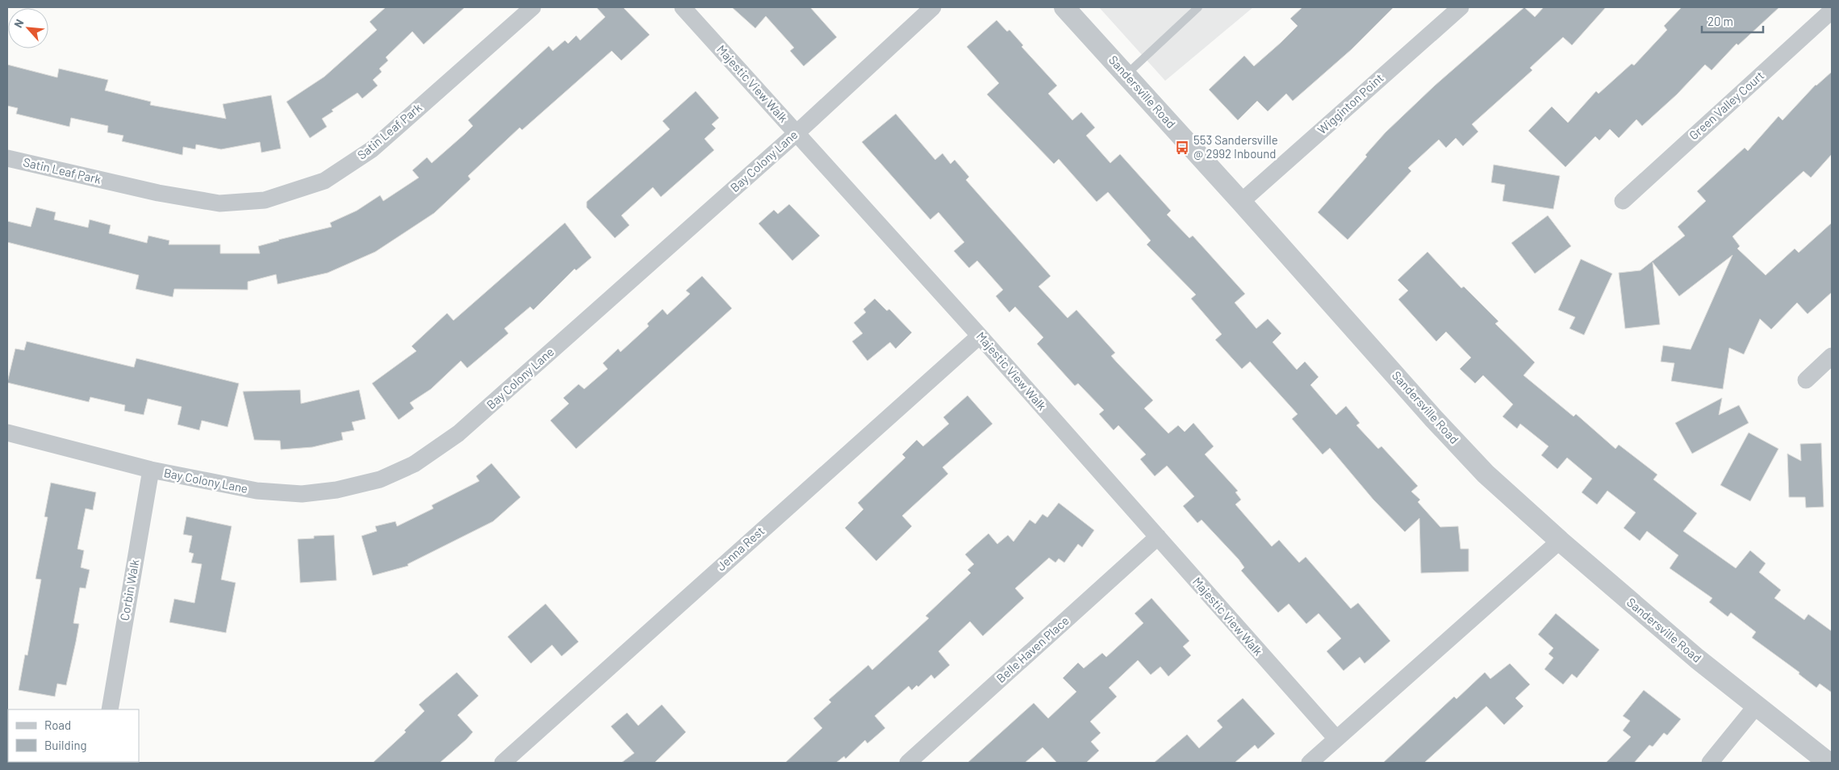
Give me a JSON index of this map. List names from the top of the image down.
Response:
{
  "streets": {
    "street": [
      "Majestic View Walk",
      "Sandersville Road",
      "Wigginton Point",
      "Green Valley Court",
      "Satin Leaf Park",
      "Bay Colony Lane",
      "Jenna Rest",
      "Corbin Walk",
      "Belle Haven Place"
    ]
  },
  "crossings": [
    ["Majestic View Walk", "Bay Colony Lane"],
    ["Majestic View Walk", "Jenna Rest"],
    ["Majestic View Walk", "Belle Haven Place"],
    ["Sandersville Road", "Wigginton Point"],
    ["Bay Colony Lane", "Corbin Walk"]
  ],
  "places": {
    "bus stop": ["553 Sandersville @ 2992 Inbound"]
  },
  "legend": ["Road", "Building"],
  "scale_bar": "20 m",
  "north": "top left"
}
